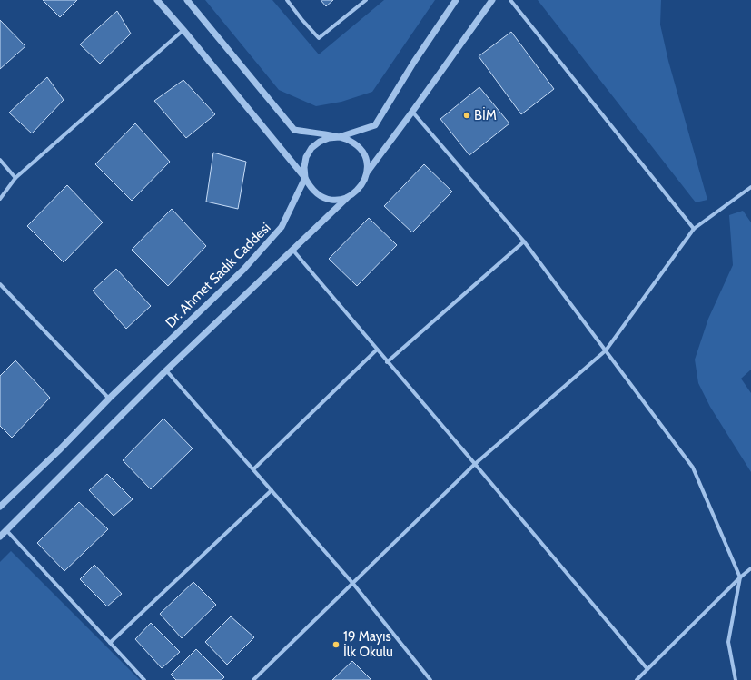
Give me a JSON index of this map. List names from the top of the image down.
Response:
{
  "streets": {
    "street": ["Dr. Ahmet Sadık Caddesi"]
  },
  "places": ["BİM", "19 Mayıs İlk Okulu"]
}
